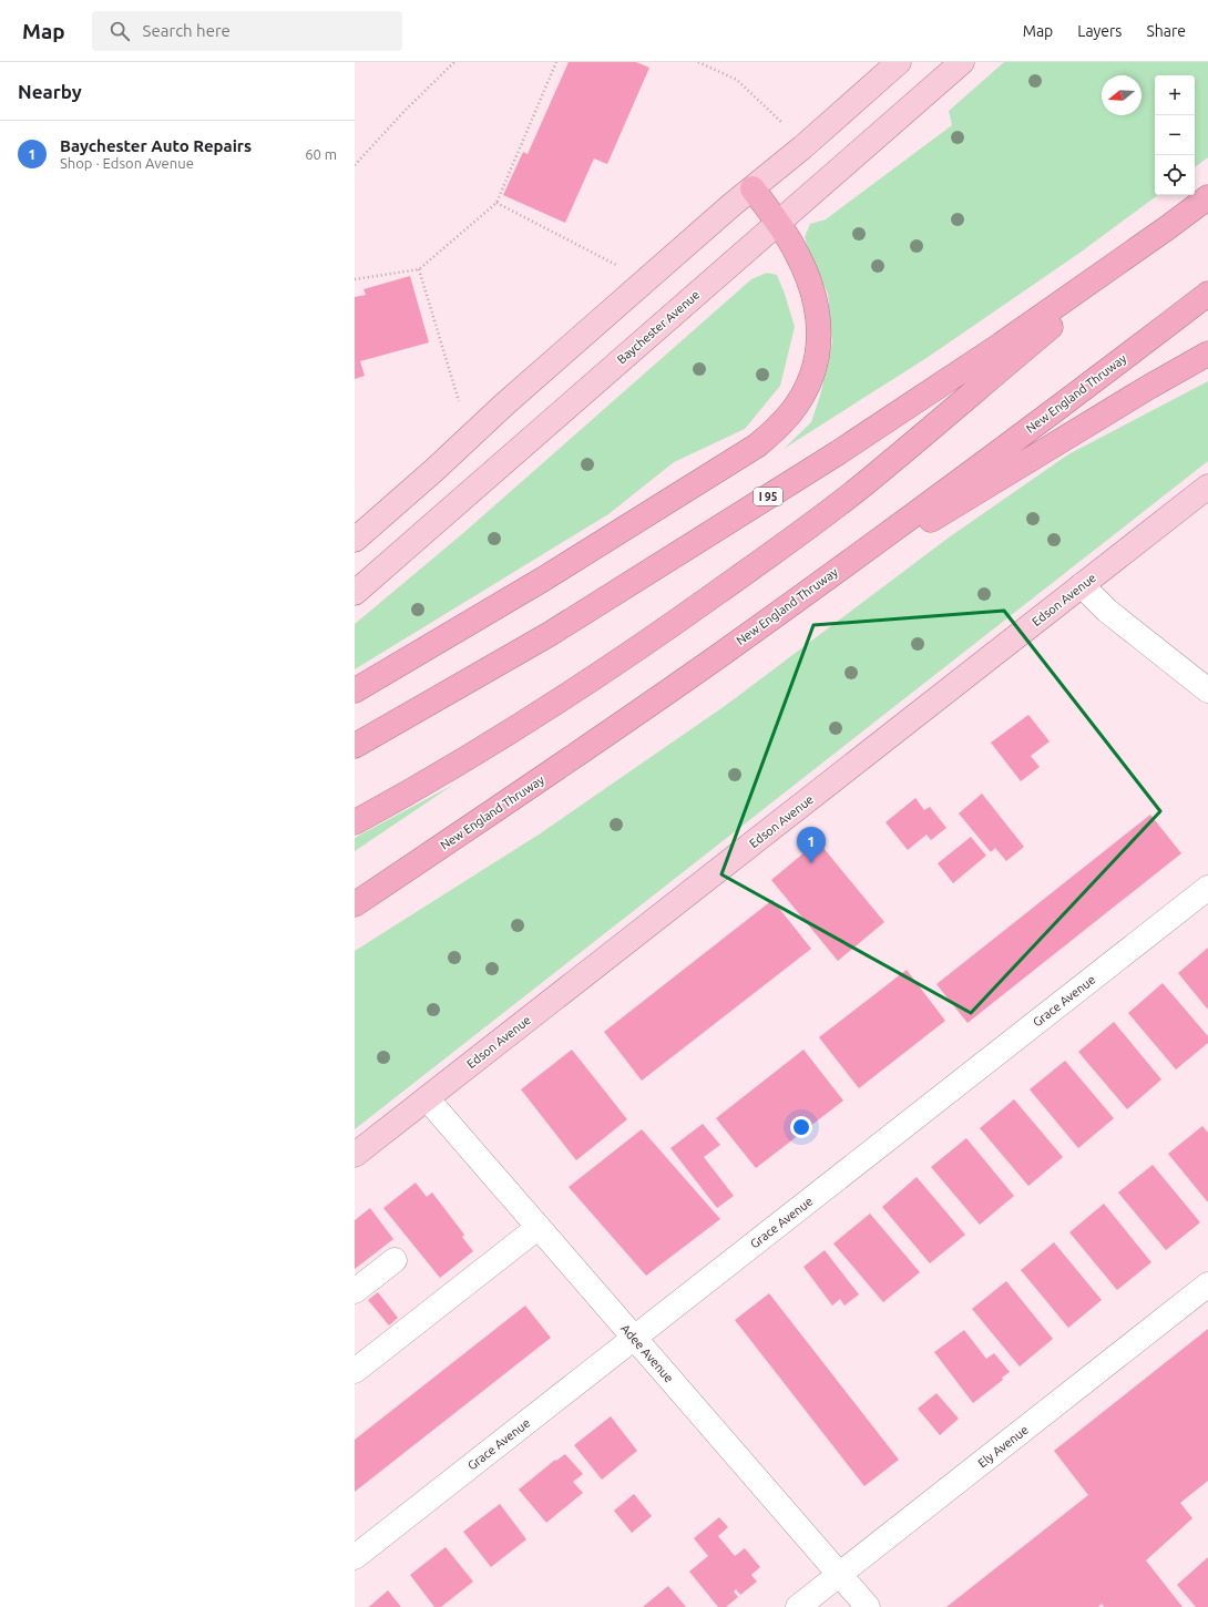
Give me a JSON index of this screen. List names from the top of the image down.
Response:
{
  "streets": {
    "highway": ["New England Thruway", "I 95"],
    "main road": ["Baychester Avenue", "Edson Avenue"],
    "street": ["Grace Avenue", "Adee Avenue", "Ely Avenue"]
  },
  "crossings": [
    ["Edson Avenue", "Adee Avenue"],
    ["Grace Avenue", "Adee Avenue"],
    ["Adee Avenue", "Ely Avenue"]
  ],
  "north": "left",
  "page": {
    "header": "Map",
    "search": "Search here",
    "nav": ["Map", "Layers", "Share"],
    "heading": "Nearby",
    "map_buttons": ["+", "−"],
    "list": [
      {
        "mark": "1",
        "name": "Baychester Auto Repairs",
        "note": "Shop · Edson Avenue",
        "value": "60 m"
      }
    ],
    "pins": "1"
  }
}
